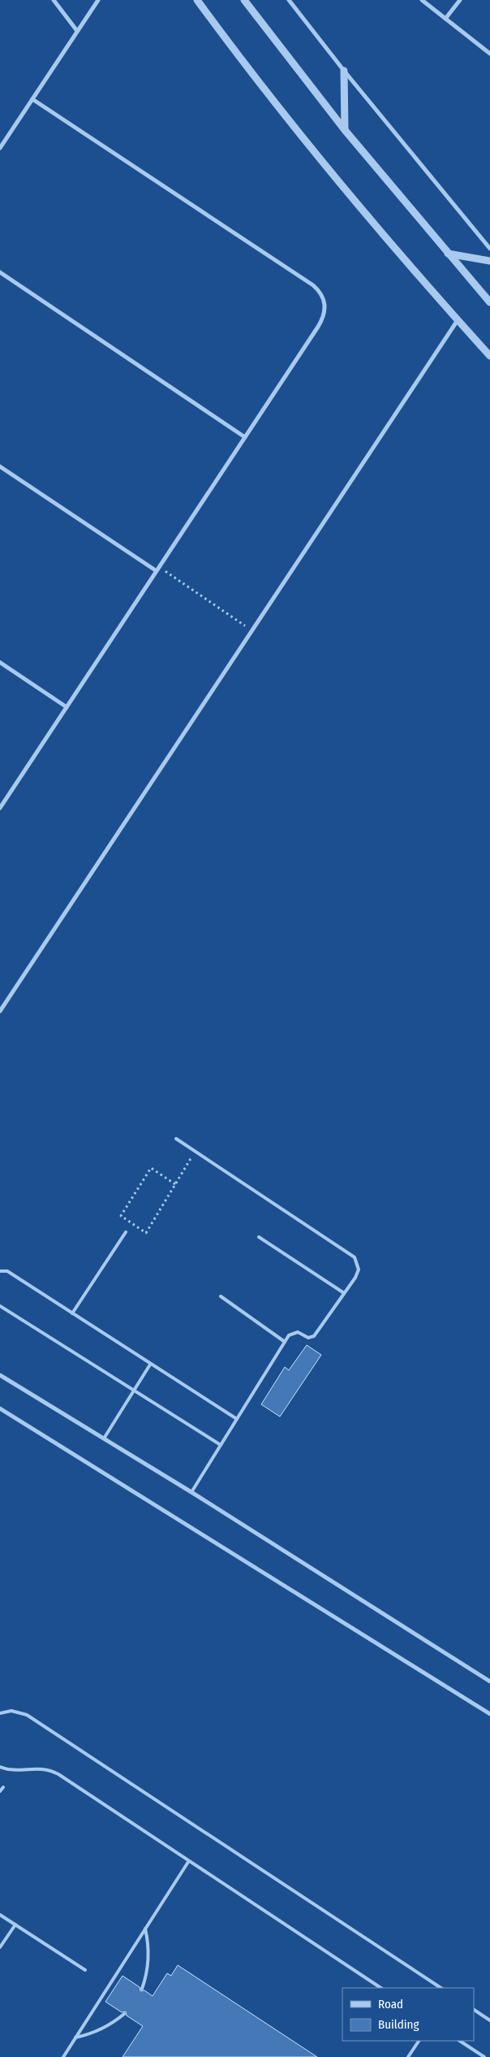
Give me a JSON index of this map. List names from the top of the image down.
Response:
{
  "legend": ["Road", "Building"]
}
